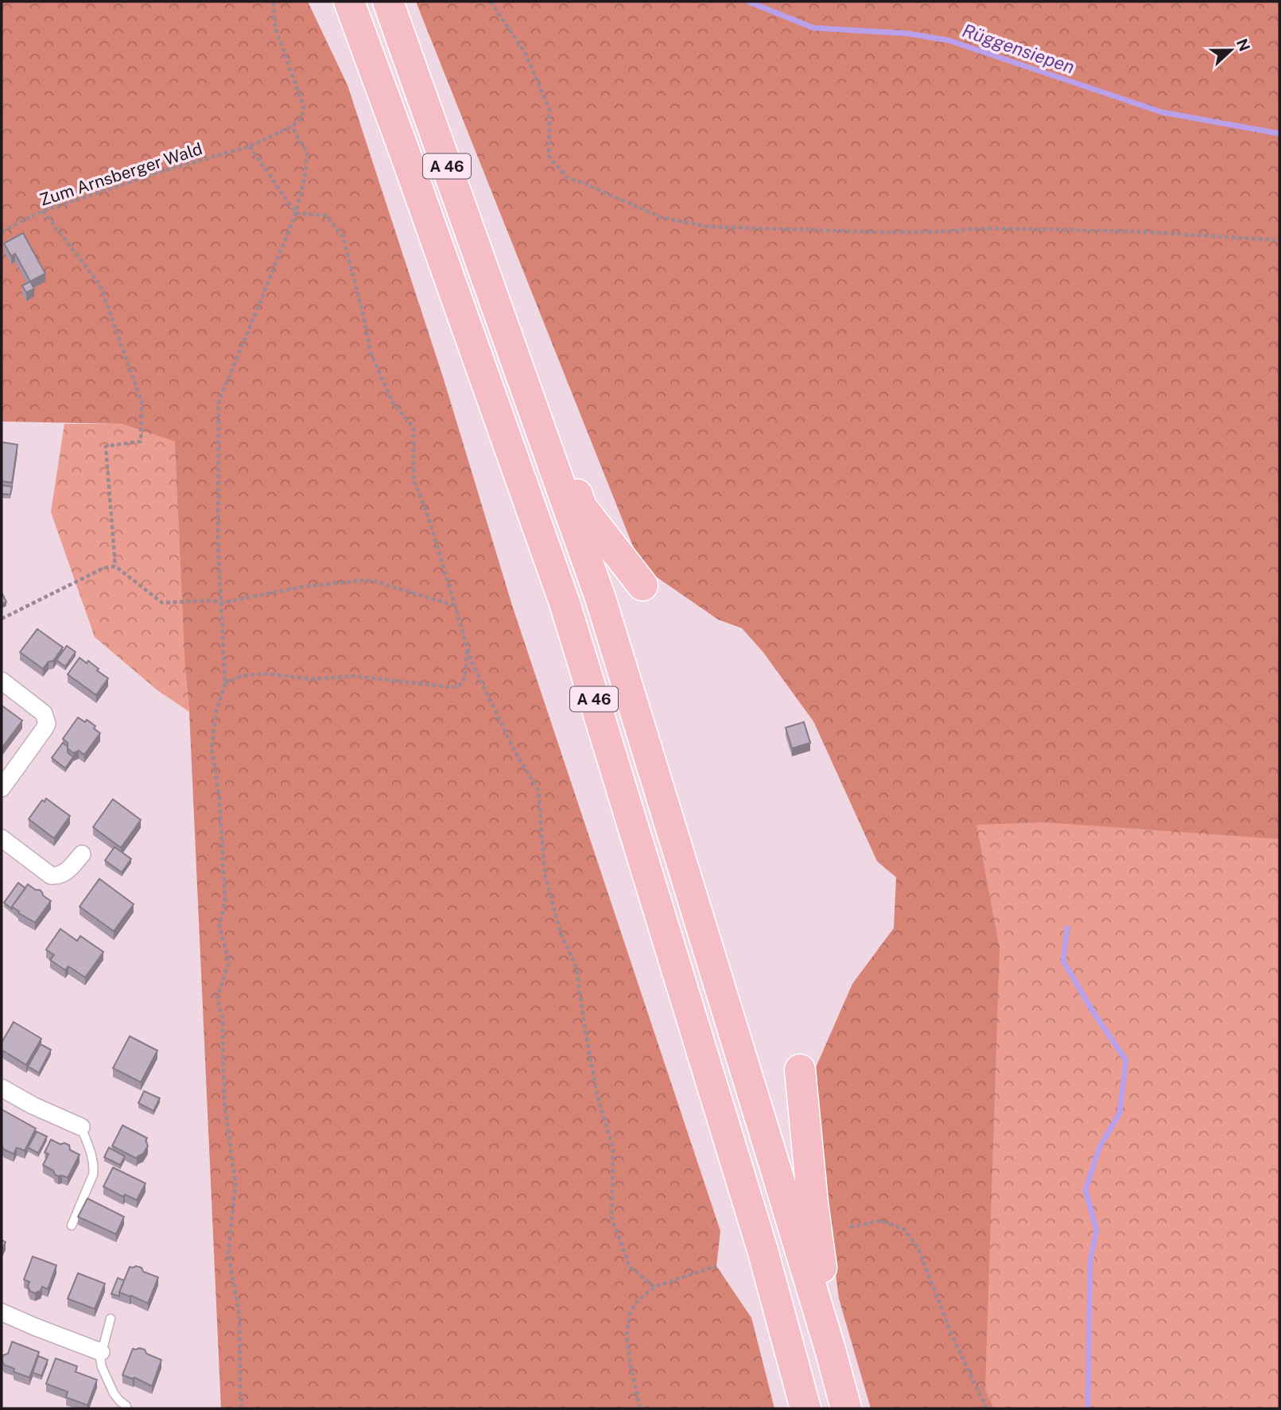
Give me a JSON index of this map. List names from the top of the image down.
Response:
{
  "streets": {
    "highway": ["A 46"],
    "path": ["Zum Arnsberger Wald"]
  },
  "water": ["Rüggensiepen"],
  "north": "right"
}
